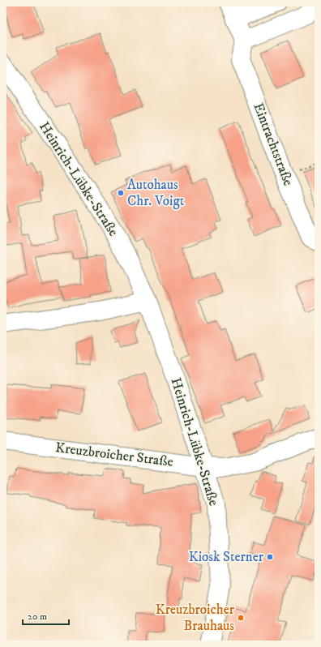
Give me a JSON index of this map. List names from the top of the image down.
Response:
{
  "streets": {
    "street": ["Eintrachtstraße", "Heinrich-Lübke-Straße", "Kreuzbroicher Straße"]
  },
  "crossings": [
    ["Heinrich-Lübke-Straße", "Kreuzbroicher Straße"]
  ],
  "places": ["Autohaus Chr. Voigt", "Kiosk Sterner", "Kreuzbroicher Brauhaus"],
  "scale_bar": "20 m"
}
